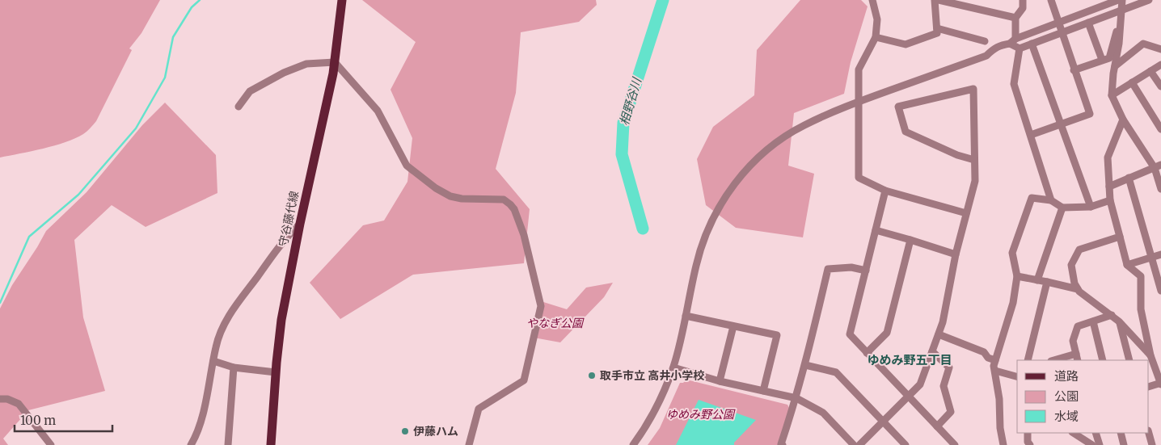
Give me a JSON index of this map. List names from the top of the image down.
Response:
{
  "streets": {
    "main road": ["守谷藤代線"]
  },
  "districts": ["ゆめみ野五丁目"],
  "water": ["相野谷川"],
  "parks": ["やなぎ公園", "ゆめみ野公園"],
  "places": ["取手市立 高井小学校", "伊藤ハム"],
  "legend": ["道路", "公園", "水域"],
  "scale_bar": "100 m"
}
